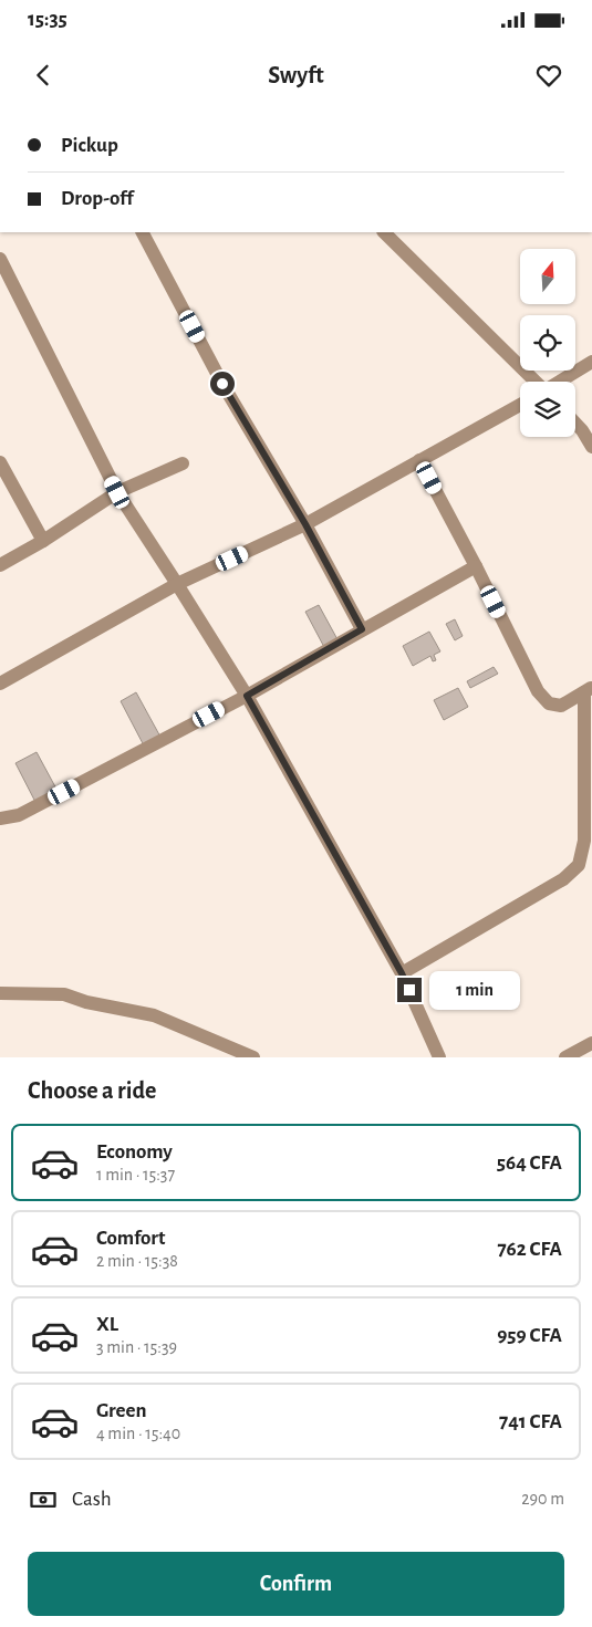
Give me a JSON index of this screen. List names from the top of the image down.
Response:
{
  "north": "top",
  "page": {
    "status": "15:35",
    "header": "Swyft",
    "banner": ["Pickup", "Drop-off"],
    "bubble": "1 min",
    "heading": "Choose a ride",
    "list": [
      {
        "name": "Economy",
        "note": "1 min · 15:37",
        "value": "564 CFA"
      },
      {
        "name": "Comfort",
        "note": "2 min · 15:38",
        "value": "762 CFA"
      },
      {
        "name": "XL",
        "note": "3 min · 15:39",
        "value": "959 CFA"
      },
      {
        "name": "Green",
        "note": "4 min · 15:40",
        "value": "741 CFA"
      }
    ],
    "pay": ["Cash", "290 m"],
    "buttons": "Confirm"
  }
}
